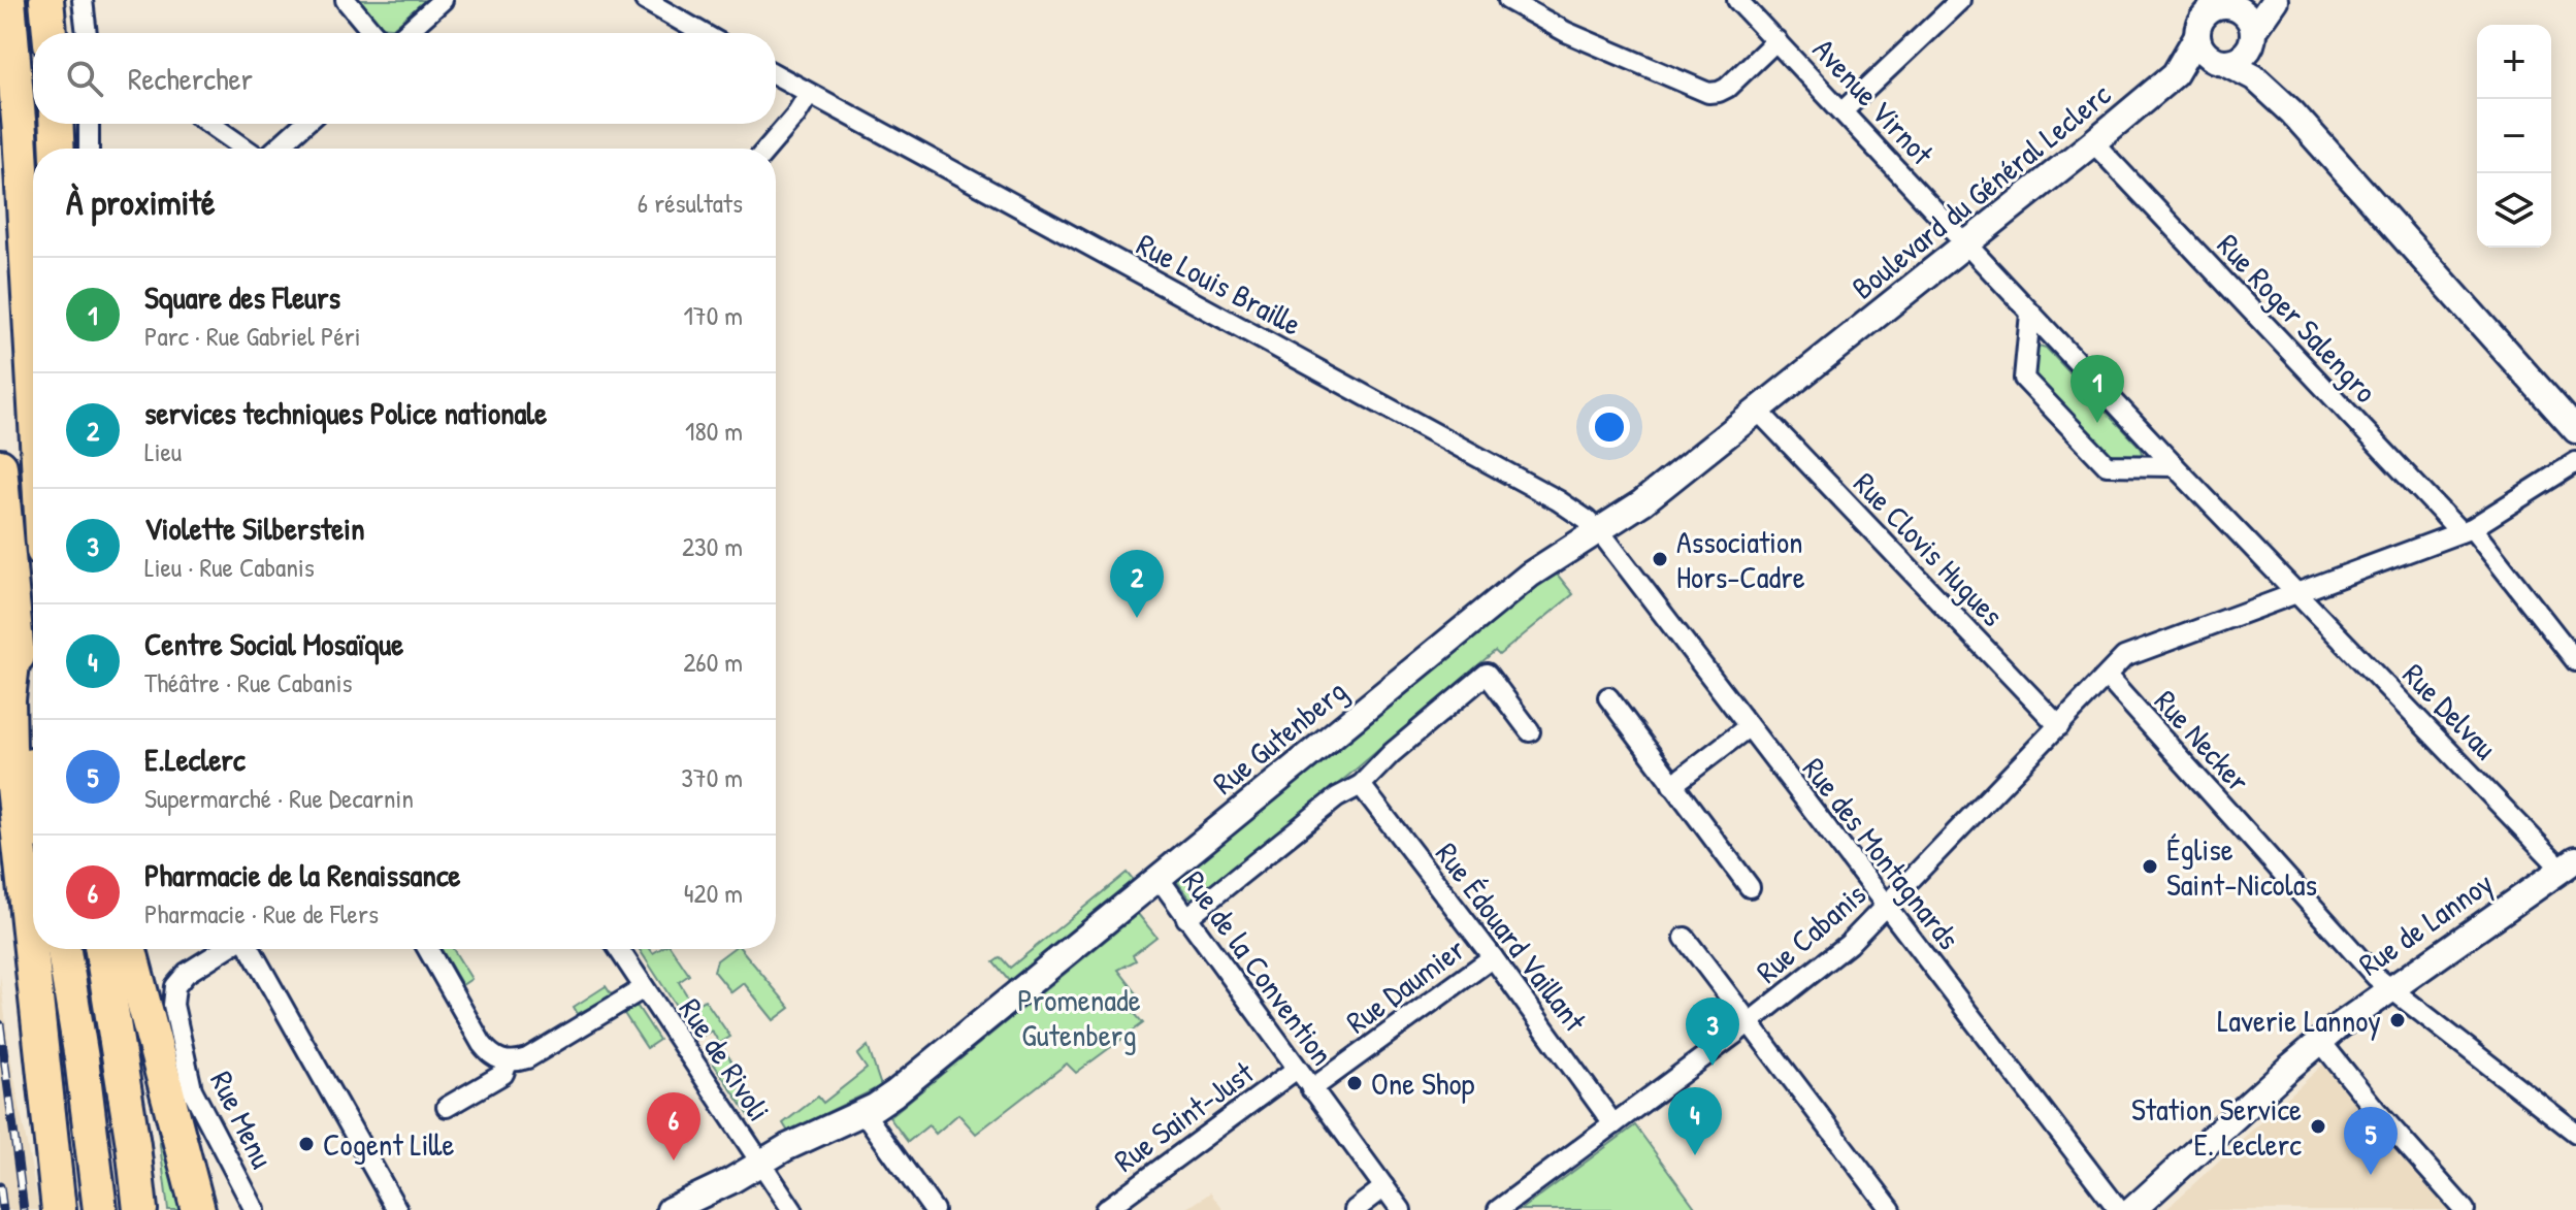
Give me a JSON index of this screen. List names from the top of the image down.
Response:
{
  "streets": {
    "street": [
      "Avenue Virnot",
      "Boulevard du Général Leclerc",
      "Rue Louis Braille",
      "Rue Roger Salengro",
      "Rue Clovis Hugues",
      "Rue Delvau",
      "Rue Gutenberg",
      "Rue Necker",
      "Rue des Montagnards",
      "Rue de Lannoy",
      "Rue Cabanis",
      "Rue Édouard Vaillant",
      "Rue de la Convention",
      "Rue Daumier",
      "Rue de Rivoli",
      "Rue Saint-Just",
      "Rue Menu"
    ]
  },
  "crossings": [
    ["Avenue Virnot", "Boulevard du Général Leclerc"],
    ["Avenue Virnot", "Rue Delvau"],
    ["Boulevard du Général Leclerc", "Rue Roger Salengro"],
    ["Boulevard du Général Leclerc", "Rue Gutenberg"],
    ["Rue Louis Braille", "Rue Gutenberg"],
    ["Rue Louis Braille", "Rue des Montagnards"],
    ["Rue Clovis Hugues", "Rue Gutenberg"],
    ["Rue Clovis Hugues", "Rue Cabanis"],
    ["Rue Delvau", "Rue de Lannoy"],
    ["Rue Delvau", "Rue Cabanis"],
    ["Rue Gutenberg", "Rue des Montagnards"],
    ["Rue Gutenberg", "Rue de la Convention"],
    ["Rue Gutenberg", "Rue de Rivoli"],
    ["Rue Necker", "Rue de Lannoy"],
    ["Rue Necker", "Rue Cabanis"],
    ["Rue des Montagnards", "Rue Cabanis"],
    ["Rue Cabanis", "Rue Édouard Vaillant"],
    ["Rue Édouard Vaillant", "Rue Daumier"],
    ["Rue de la Convention", "Rue Daumier"],
    ["Rue de la Convention", "Rue Saint-Just"]
  ],
  "parks": ["Promenade Gutenberg"],
  "places": [
    "Association Hors-Cadre",
    "Église Saint-Nicolas",
    "Laverie Lannoy",
    "One Shop",
    "Station Service E. Leclerc",
    "Cogent Lille"
  ],
  "page": {
    "map_buttons": ["+", "−"],
    "search": "Rechercher",
    "heading": ["À proximité", "6 résultats"],
    "list": [
      {
        "mark": "1",
        "name": "Square des Fleurs",
        "note": "Parc · Rue Gabriel Péri",
        "value": "170 m"
      },
      {
        "mark": "2",
        "name": "services techniques Police nationale",
        "note": "Lieu",
        "value": "180 m"
      },
      {
        "mark": "3",
        "name": "Violette Silberstein",
        "note": "Lieu · Rue Cabanis",
        "value": "230 m"
      },
      {
        "mark": "4",
        "name": "Centre Social Mosaïque",
        "note": "Théâtre · Rue Cabanis",
        "value": "260 m"
      },
      {
        "mark": "5",
        "name": "E.Leclerc",
        "note": "Supermarché · Rue Decarnin",
        "value": "370 m"
      },
      {
        "mark": "6",
        "name": "Pharmacie de la Renaissance",
        "note": "Pharmacie · Rue de Flers",
        "value": "420 m"
      }
    ],
    "pins": [
      "1",
      "2",
      "3",
      "4",
      "6",
      "5"
    ]
  }
}
